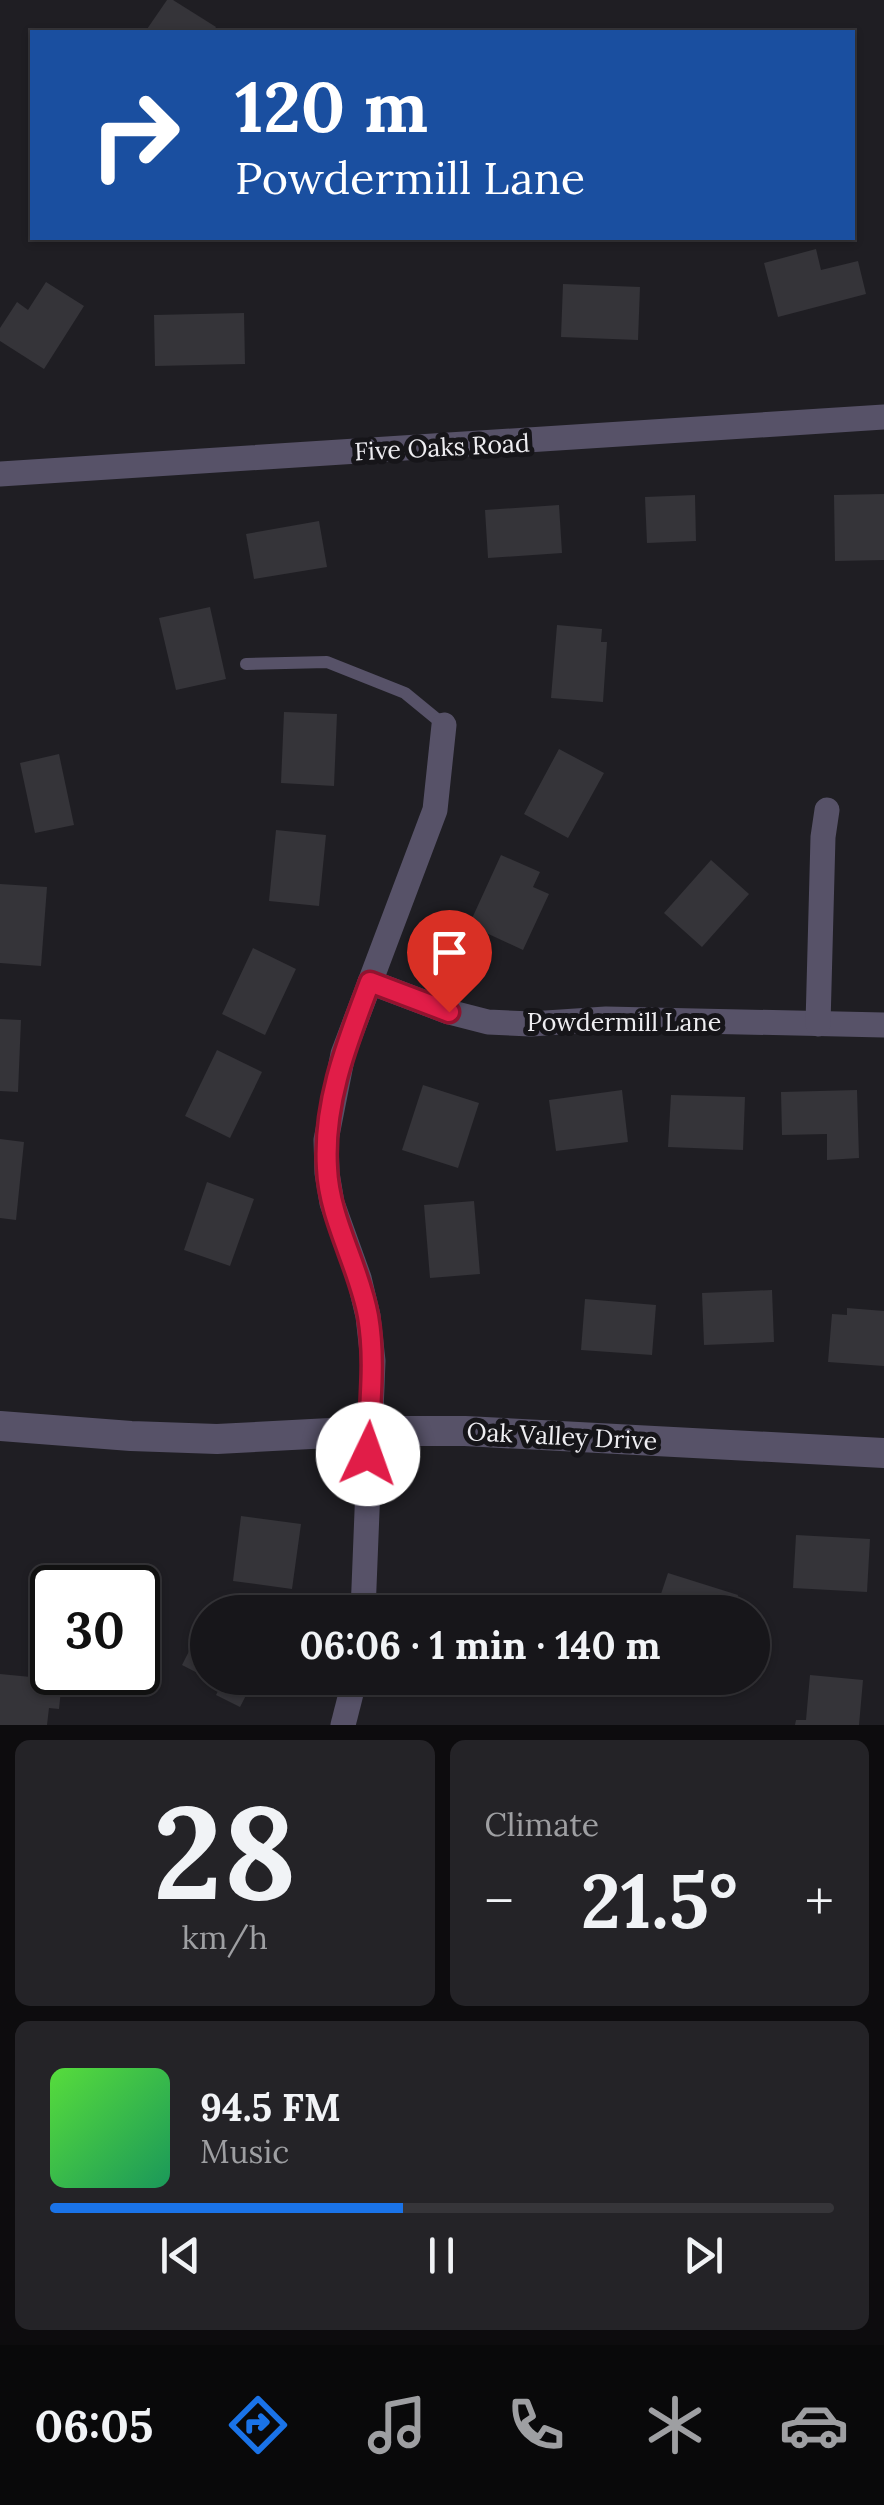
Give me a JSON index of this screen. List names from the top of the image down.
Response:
{
  "streets": {
    "street": ["Five Oaks Road", "Powdermill Lane", "Oak Valley Drive"]
  },
  "page": {
    "turn": ["120 m", "Powdermill Lane"],
    "limit": "30",
    "trip": "06:06 · 1 min · 140 m",
    "tile": [
      ["28", "km/h"],
      "Climate"
    ],
    "heat": ["−", "21.5°", "+"],
    "song": ["94.5 FM", "Music"],
    "tabs": "06:05"
  }
}
